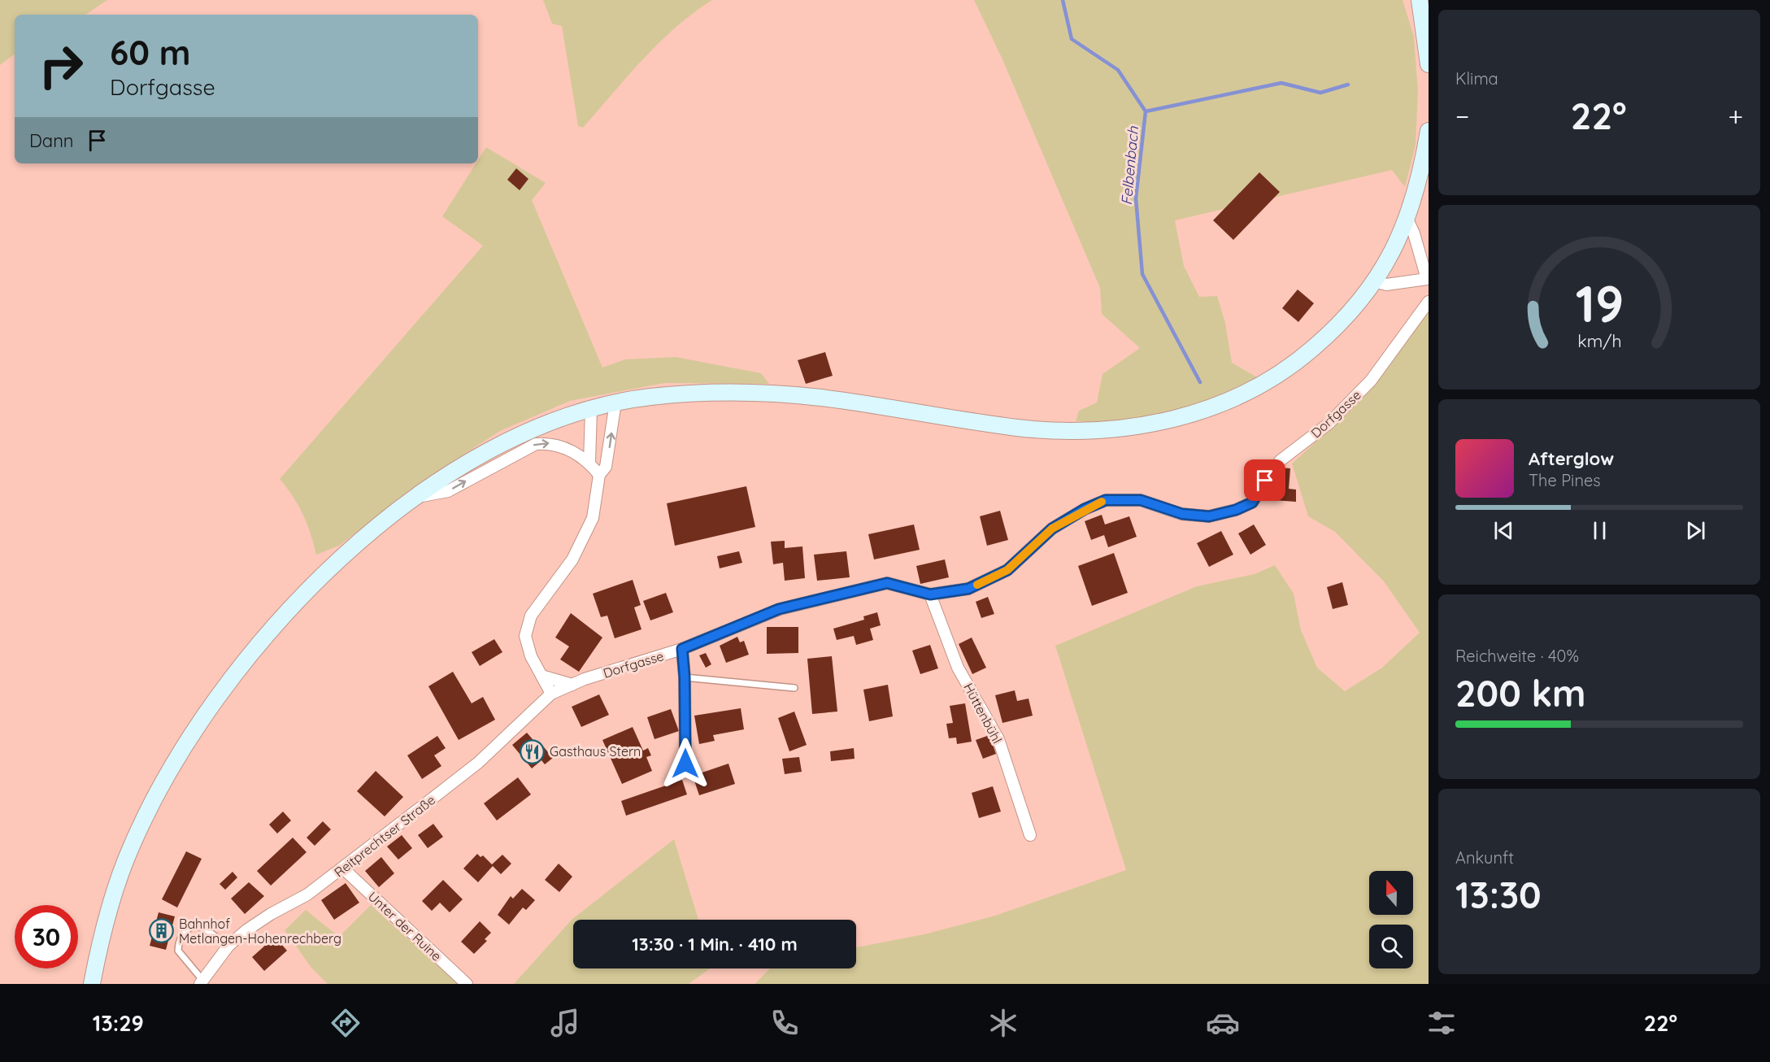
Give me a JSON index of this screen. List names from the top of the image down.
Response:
{
  "streets": {
    "street": [
      "Dorfgasse",
      "Hüttenbühl",
      "Reitprechtser Straße",
      "Unter der Ruine"
    ]
  },
  "crossings": [
    ["Dorfgasse", "Hüttenbühl"],
    ["Dorfgasse", "Reitprechtser Straße"],
    ["Reitprechtser Straße", "Unter der Ruine"]
  ],
  "water": ["Felbenbach"],
  "places": {
    "restaurant": ["Gasthaus Stern"],
    "building": ["Bahnhof Metlangen-Hohenrechberg"]
  },
  "north": "top",
  "page": {
    "tile": [
      "Klima",
      ["Reichweite · 40%", "200 km"],
      ["Ankunft", "13:30"]
    ],
    "turn": ["60 m", "Dorfgasse"],
    "heat": ["−", "22°", "+"],
    "then": "Dann",
    "song": ["Afterglow", "The Pines"],
    "limit": "30",
    "trip": "13:30 · 1 Min. · 410 m",
    "tabs": ["13:29", "22°"],
    "gauge": ["19", "km/h"]
  }
}
